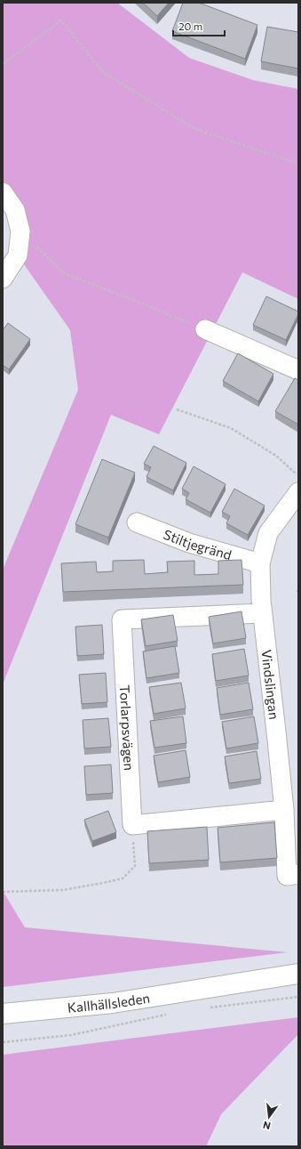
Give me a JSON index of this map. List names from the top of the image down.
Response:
{
  "streets": {
    "street": [
      "Stiltjegränd",
      "Vindslingan",
      "Torlarpsvägen",
      "Kallhällsleden"
    ]
  },
  "crossings": [
    ["Stiltjegränd", "Vindslingan"],
    ["Vindslingan", "Torlarpsvägen"]
  ],
  "scale_bar": "20 m",
  "north": "bottom"
}
